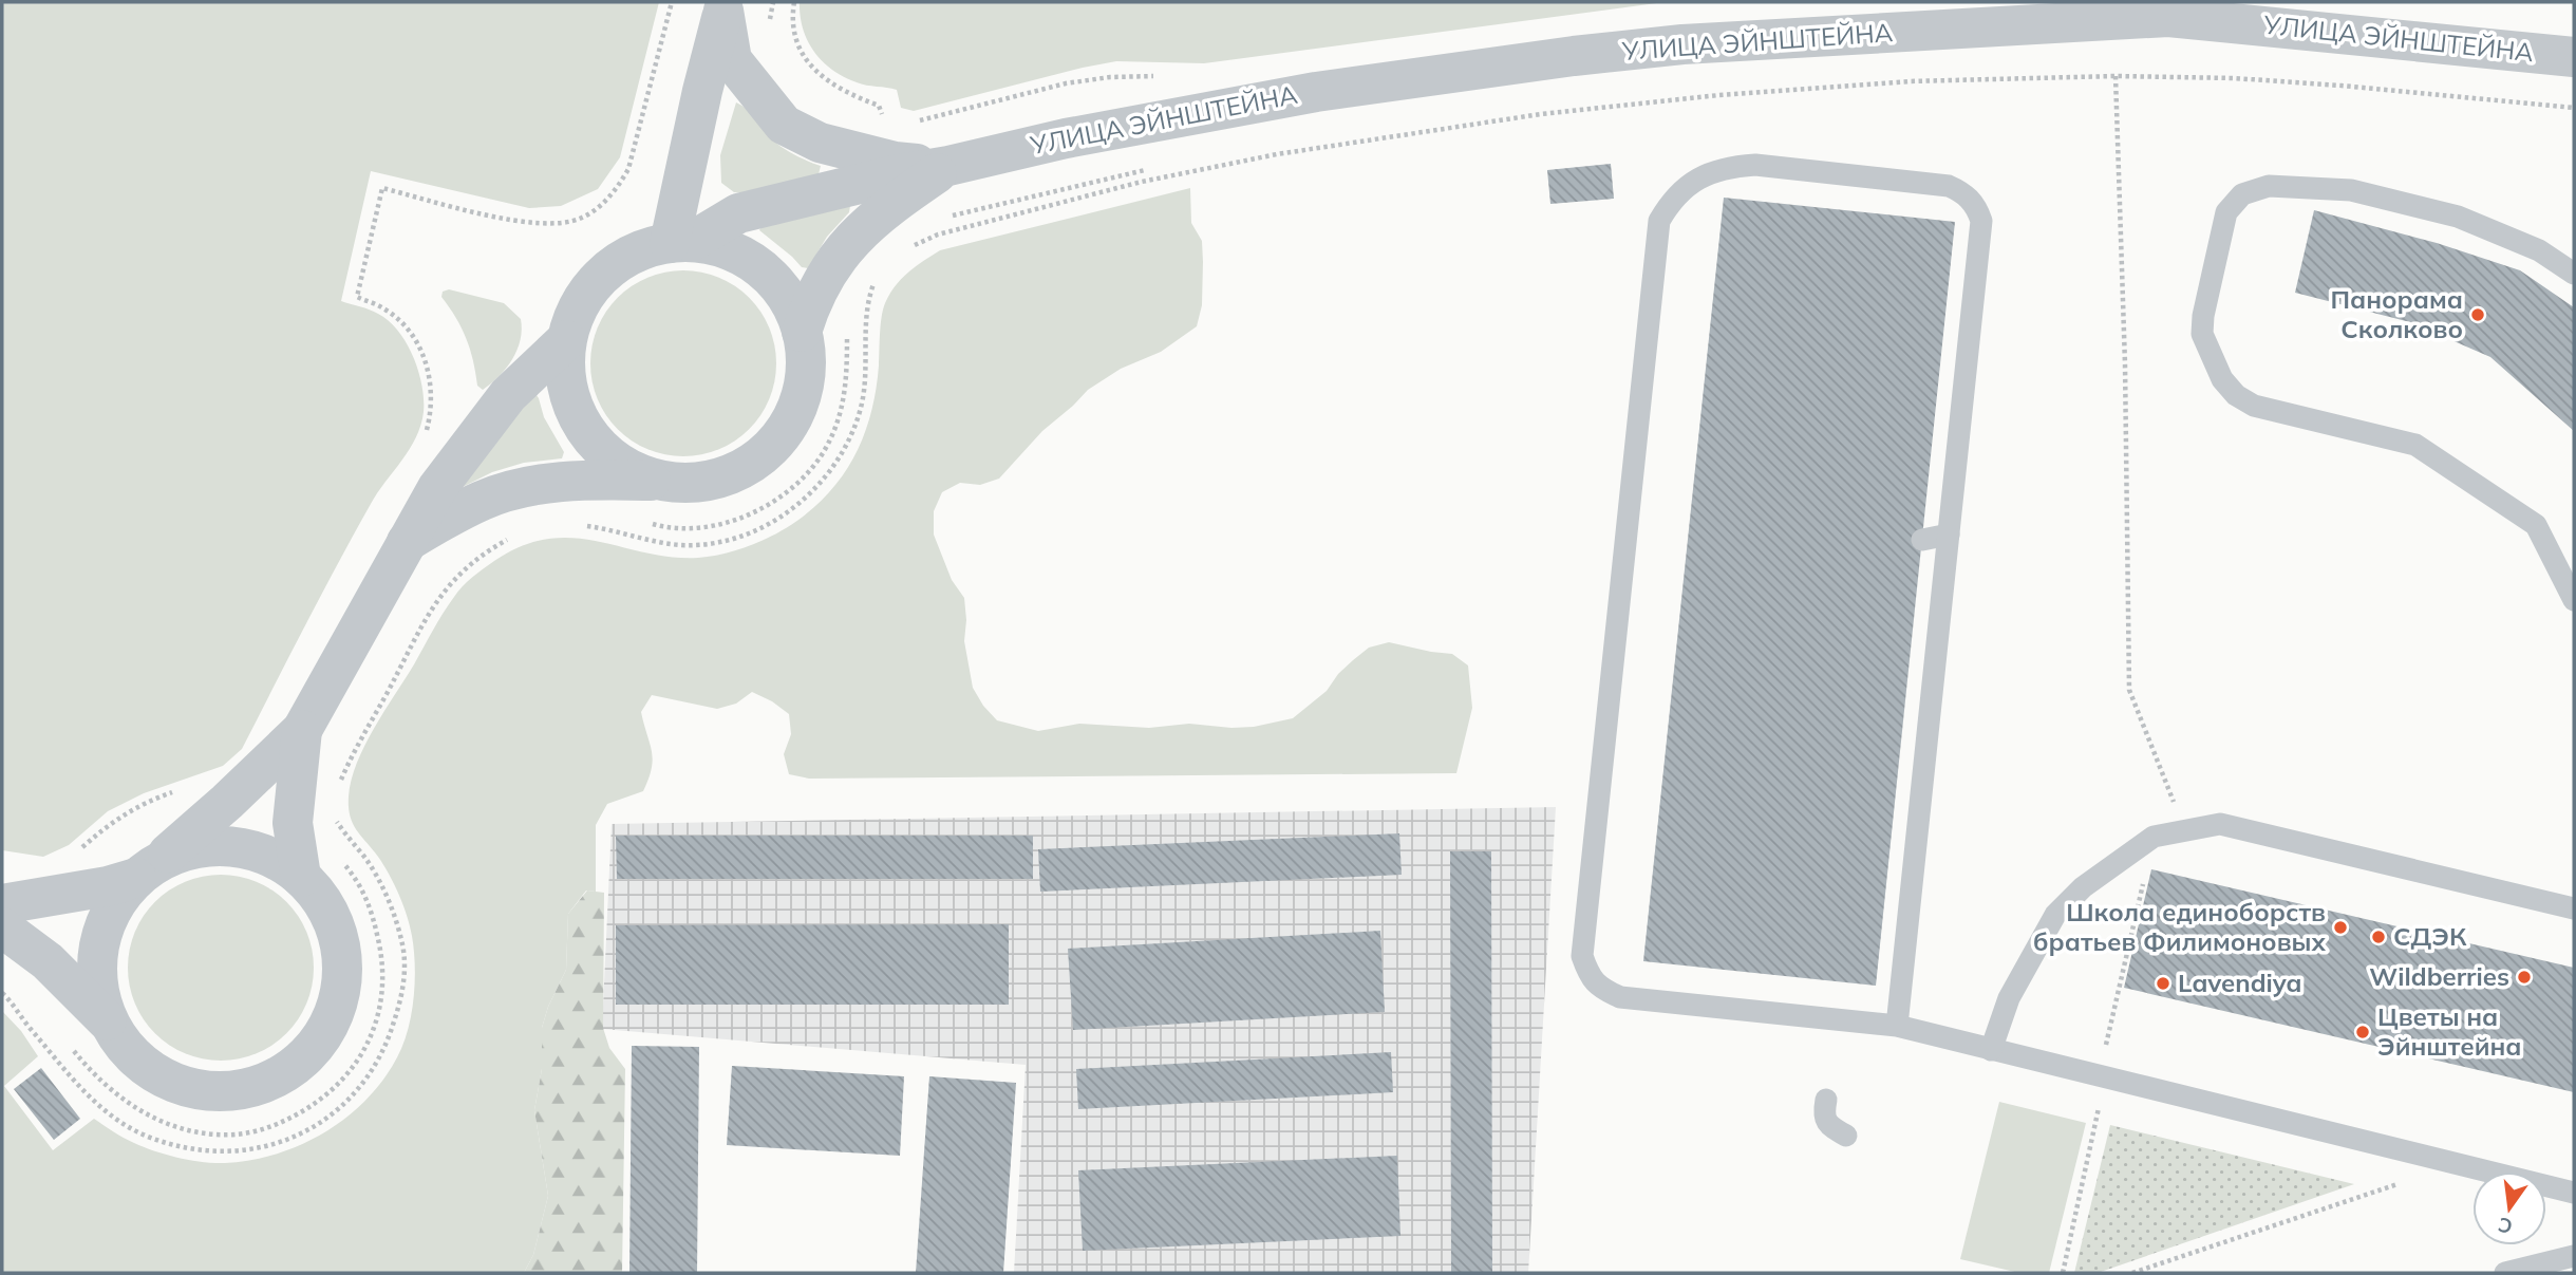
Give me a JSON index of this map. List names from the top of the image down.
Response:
{
  "streets": {
    "street": ["УЛИЦА ЭЙНШТЕЙНА"]
  },
  "places": [
    "Панорама Сколково",
    "Школа единоборств братьев Филимоновых",
    "СДЭК",
    "Wildberries",
    "Lavendiya",
    "Цветы на Эйнштейна"
  ],
  "north": "bottom"
}
